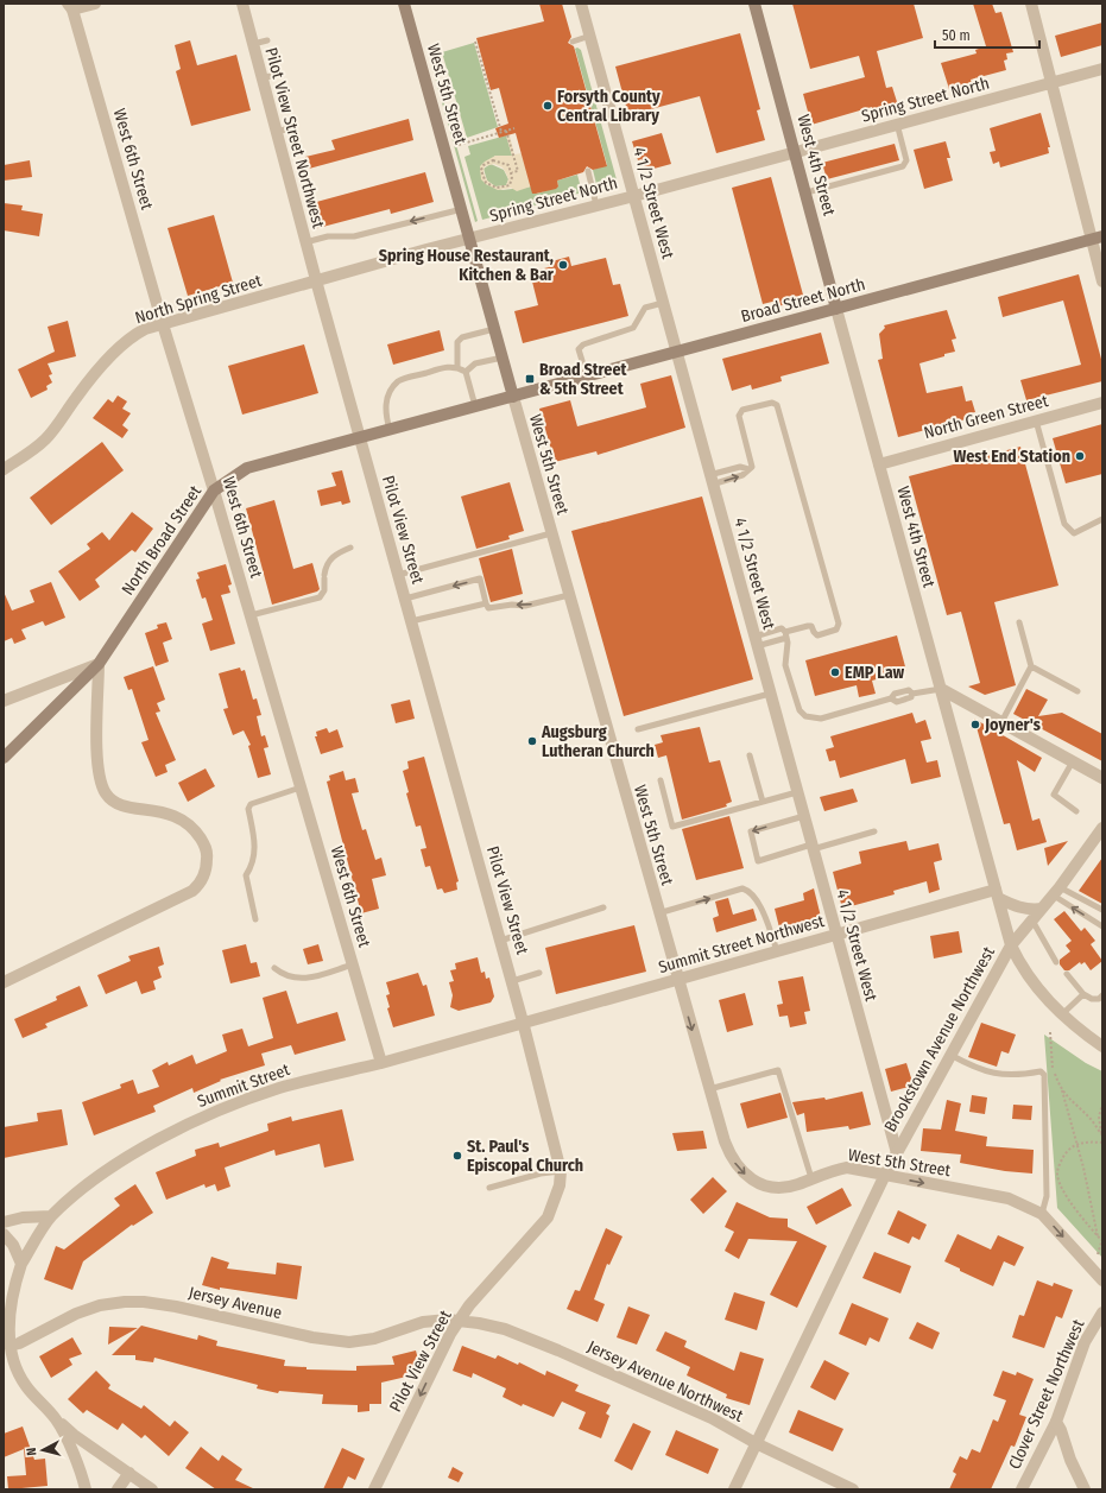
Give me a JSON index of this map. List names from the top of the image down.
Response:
{
  "streets": {
    "main road": [
      "West 5th Street",
      "West 4th Street",
      "Broad Street North",
      "North Broad Street"
    ],
    "street": [
      "Spring Street North",
      "Pilot View Street Northwest",
      "West 6th Street",
      "4 1/2 Street West",
      "North Spring Street",
      "North Green Street",
      "Pilot View Street",
      "Summit Street Northwest",
      "Brookstown Avenue Northwest",
      "Summit Street",
      "Jersey Avenue",
      "Jersey Avenue Northwest",
      "Clover Street Northwest"
    ]
  },
  "crossings": [
    ["West 5th Street", "Spring Street North"],
    ["West 5th Street", "Broad Street North"],
    ["West 5th Street", "North Broad Street"],
    ["West 5th Street", "Summit Street Northwest"],
    ["West 5th Street", "Brookstown Avenue Northwest"],
    ["Spring Street North", "Pilot View Street Northwest"],
    ["Spring Street North", "West 4th Street"],
    ["Spring Street North", "4 1/2 Street West"],
    ["Spring Street North", "North Spring Street"],
    ["Spring Street North", "Pilot View Street"],
    ["Pilot View Street Northwest", "North Spring Street"],
    ["Pilot View Street Northwest", "Pilot View Street"],
    ["West 6th Street", "North Spring Street"],
    ["West 6th Street", "North Broad Street"],
    ["West 6th Street", "Summit Street"],
    ["West 4th Street", "Broad Street North"],
    ["West 4th Street", "North Green Street"],
    ["West 4th Street", "Summit Street Northwest"],
    ["West 4th Street", "Brookstown Avenue Northwest"],
    ["4 1/2 Street West", "Broad Street North"],
    ["4 1/2 Street West", "Summit Street Northwest"],
    ["4 1/2 Street West", "Brookstown Avenue Northwest"],
    ["North Spring Street", "Pilot View Street"],
    ["Broad Street North", "North Broad Street"],
    ["Pilot View Street", "North Broad Street"],
    ["Pilot View Street", "Summit Street Northwest"],
    ["Pilot View Street", "Summit Street"],
    ["Pilot View Street", "Jersey Avenue"],
    ["Pilot View Street", "Jersey Avenue Northwest"],
    ["Summit Street Northwest", "Summit Street"],
    ["Brookstown Avenue Northwest", "Jersey Avenue Northwest"],
    ["Summit Street", "Jersey Avenue"],
    ["Jersey Avenue", "Jersey Avenue Northwest"]
  ],
  "places": {
    "other": [
      "Forsyth County Central Library",
      "Spring House Restaurant, Kitchen & Bar",
      "West End Station",
      "EMP Law",
      "Joyner's",
      "Augsburg Lutheran Church",
      "St. Paul's Episcopal Church"
    ],
    "transit": ["Broad Street & 5th Street"]
  },
  "scale_bar": "50 m",
  "north": "left"
}
